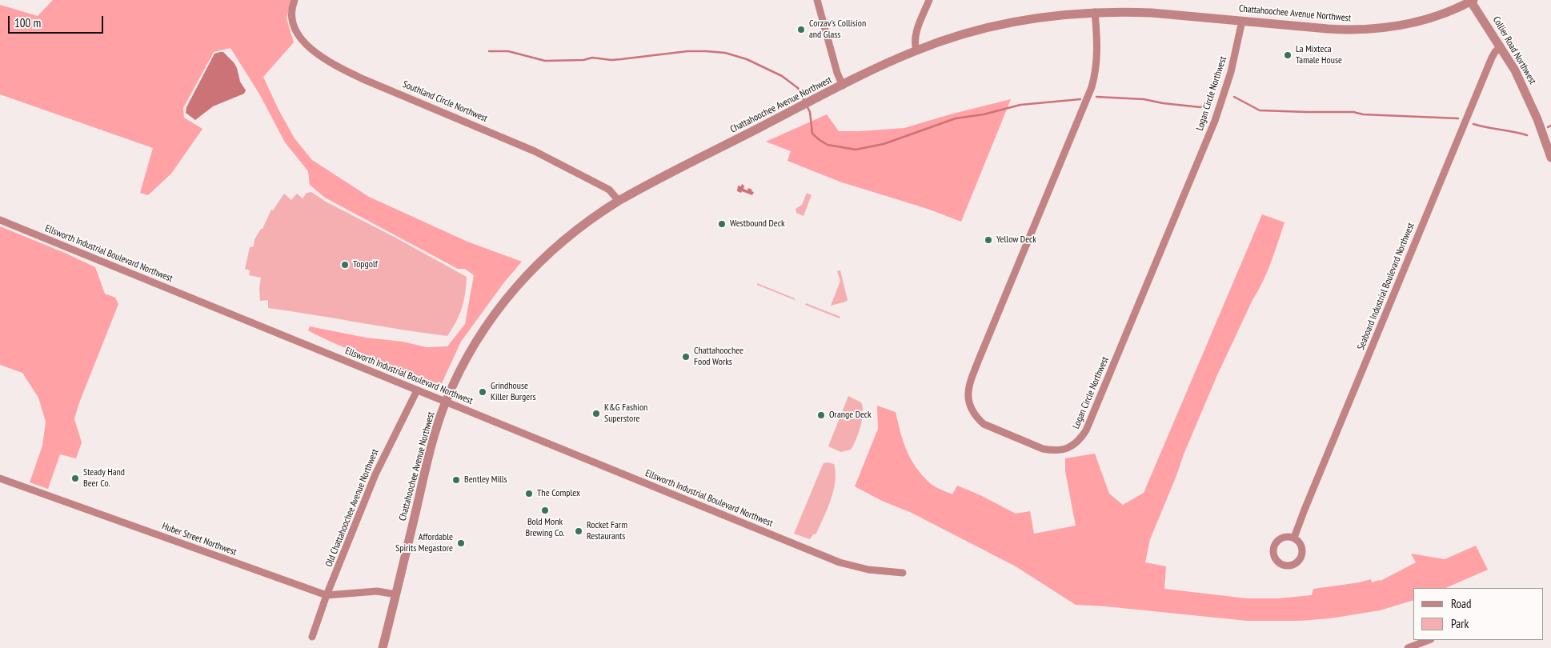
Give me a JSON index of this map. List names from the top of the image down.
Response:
{
  "streets": {
    "street": [
      "Chattahoochee Avenue Northwest",
      "Collier Road Northwest",
      "Logan Circle Northwest",
      "Southland Circle Northwest",
      "Ellsworth Industrial Boulevard Northwest",
      "Seaboard Industrial Boulevard Northwest",
      "Old Chattahoochee Avenue Northwest",
      "Huber Street Northwest"
    ]
  },
  "crossings": [
    ["Chattahoochee Avenue Northwest", "Collier Road Northwest"],
    ["Chattahoochee Avenue Northwest", "Logan Circle Northwest"],
    ["Chattahoochee Avenue Northwest", "Southland Circle Northwest"],
    ["Chattahoochee Avenue Northwest", "Ellsworth Industrial Boulevard Northwest"],
    ["Chattahoochee Avenue Northwest", "Huber Street Northwest"],
    ["Collier Road Northwest", "Seaboard Industrial Boulevard Northwest"],
    ["Ellsworth Industrial Boulevard Northwest", "Old Chattahoochee Avenue Northwest"],
    ["Old Chattahoochee Avenue Northwest", "Huber Street Northwest"]
  ],
  "places": [
    "Corzav's Collision and Glass",
    "La Mixteca Tamale House",
    "Westbound Deck",
    "Yellow Deck",
    "Topgolf",
    "Chattahoochee Food Works",
    "Grindhouse Killer Burgers",
    "K&G Fashion Superstore",
    "Orange Deck",
    "Steady Hand Beer Co.",
    "Bentley Mills",
    "The Complex",
    "Bold Monk Brewing Co.",
    "Rocket Farm Restaurants",
    "Affordable Spirits Megastore"
  ],
  "legend": ["Road", "Park"],
  "scale_bar": "100 m"
}
